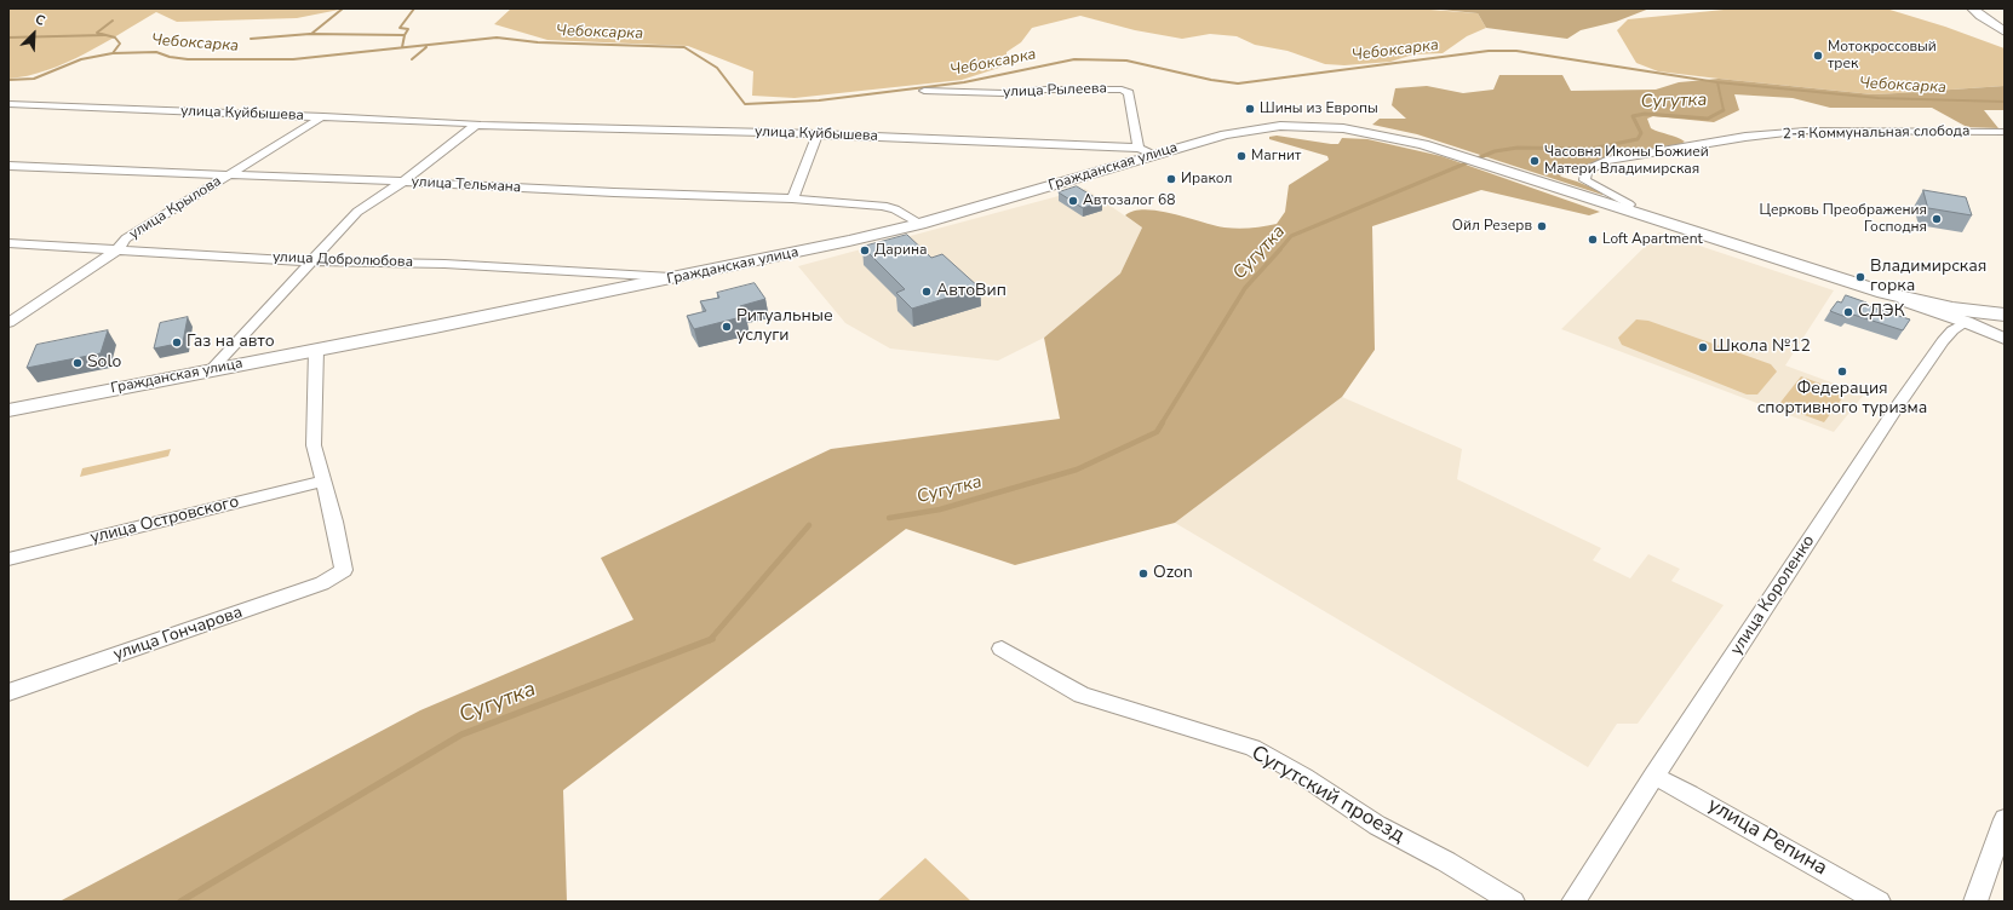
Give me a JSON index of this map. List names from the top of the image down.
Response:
{
  "streets": {
    "main road": ["Гражданская улица"],
    "street": [
      "улица Рылеева",
      "улица Куйбышева",
      "2-я Коммунальная слобода",
      "улица Тельмана",
      "улица Крылова",
      "улица Добролюбова",
      "улица Островского",
      "улица Короленко",
      "улица Гончарова",
      "Сугутский проезд",
      "улица Репина"
    ]
  },
  "crossings": [
    ["улица Рылеева", "улица Куйбышева"],
    ["улица Куйбышева", "Гражданская улица"],
    ["улица Куйбышева", "улица Крылова"],
    ["2-я Коммунальная слобода", "Гражданская улица"],
    ["Гражданская улица", "улица Тельмана"],
    ["Гражданская улица", "улица Добролюбова"],
    ["Гражданская улица", "улица Короленко"],
    ["улица Тельмана", "улица Крылова"],
    ["улица Крылова", "улица Добролюбова"],
    ["улица Островского", "улица Гончарова"],
    ["улица Короленко", "улица Репина"]
  ],
  "water": ["Чебоксарка", "Сугутка"],
  "places": [
    "Мотокроссовый трек",
    "Шины из Европы",
    "Магнит",
    "Часовня Иконы Божией Матери Владимирская",
    "Иракол",
    "Автозалог 68",
    "Церковь Преображения Господня",
    "Ойл Резерв",
    "Loft Apartment",
    "Дарина",
    "Владимирская горка",
    "АвтоВип",
    "СДЭК",
    "Ритуальные услуги",
    "Газ на авто",
    "Школа №12",
    "Solo",
    "Федерация спортивного туризма",
    "Ozon"
  ],
  "north": "top right"
}
